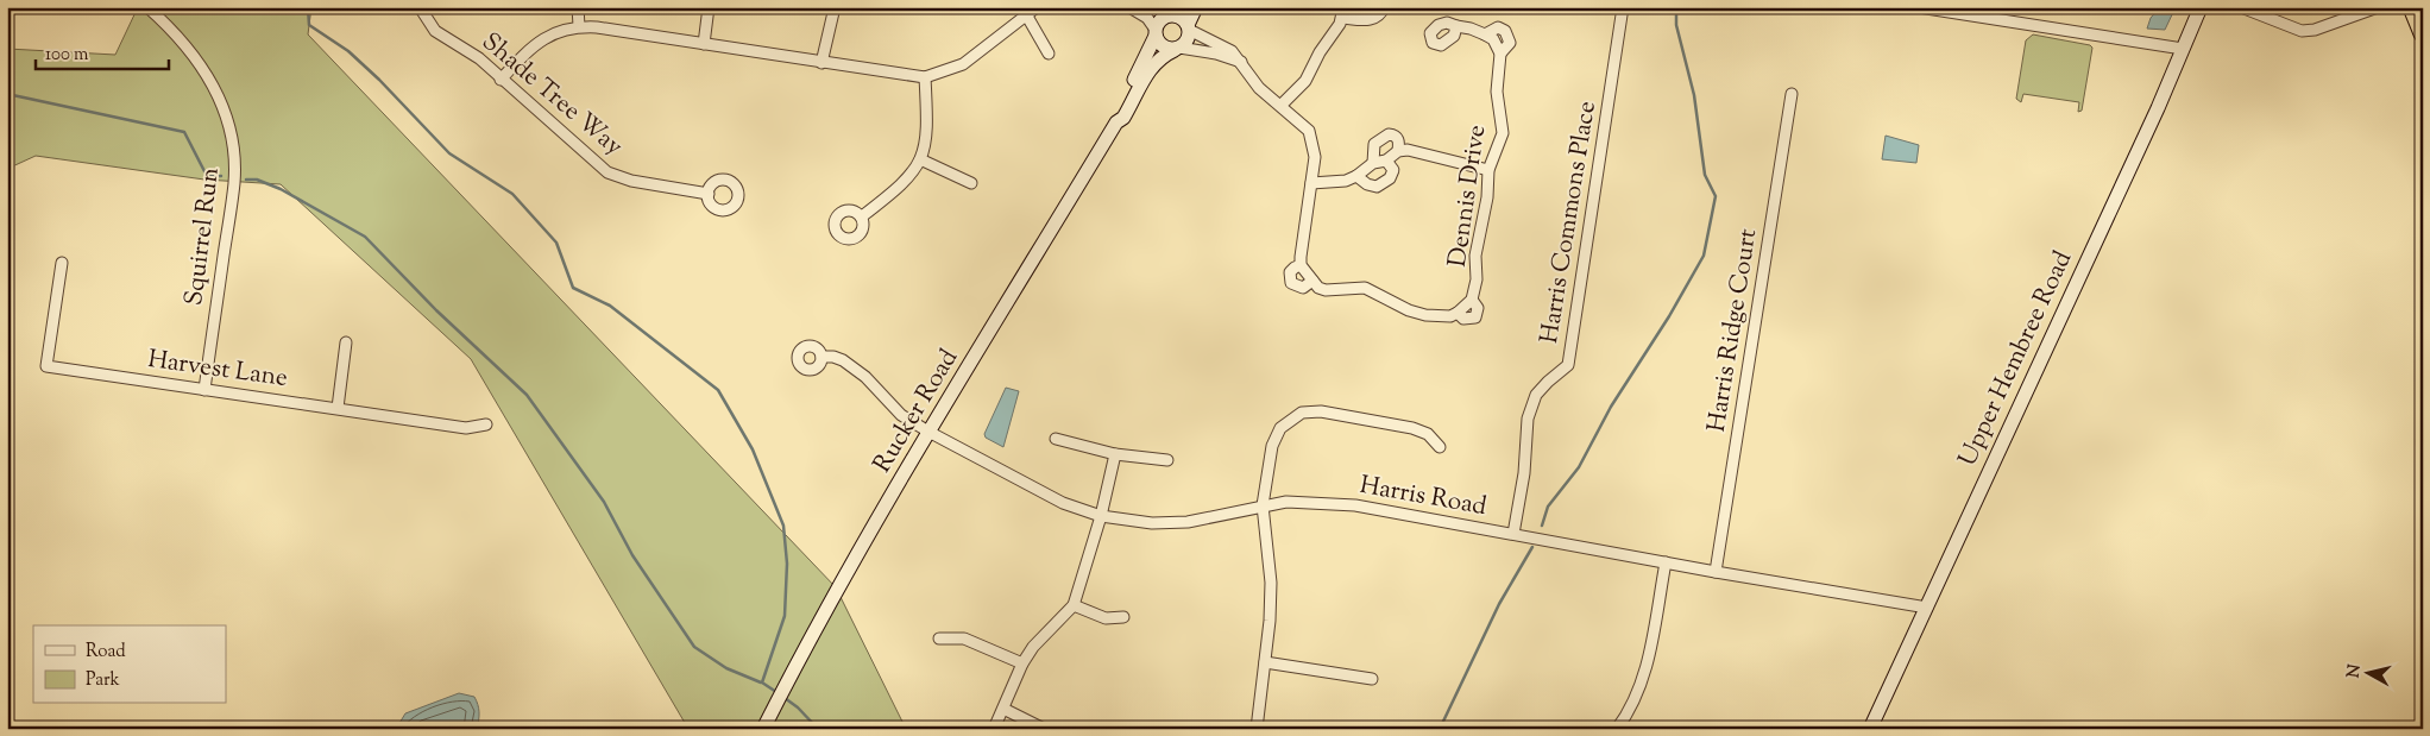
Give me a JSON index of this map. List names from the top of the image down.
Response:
{
  "streets": {
    "main road": ["Upper Hembree Road", "Rucker Road"],
    "street": [
      "Shade Tree Way",
      "Dennis Drive",
      "Harris Commons Place",
      "Squirrel Run",
      "Harris Ridge Court",
      "Harvest Lane",
      "Harris Road"
    ]
  },
  "crossings": [
    ["Harris Commons Place", "Harris Road"],
    ["Squirrel Run", "Harvest Lane"],
    ["Harris Ridge Court", "Harris Road"],
    ["Upper Hembree Road", "Harris Road"],
    ["Rucker Road", "Harris Road"]
  ],
  "legend": ["Road", "Park"],
  "scale_bar": "100 m",
  "north": "left"
}
